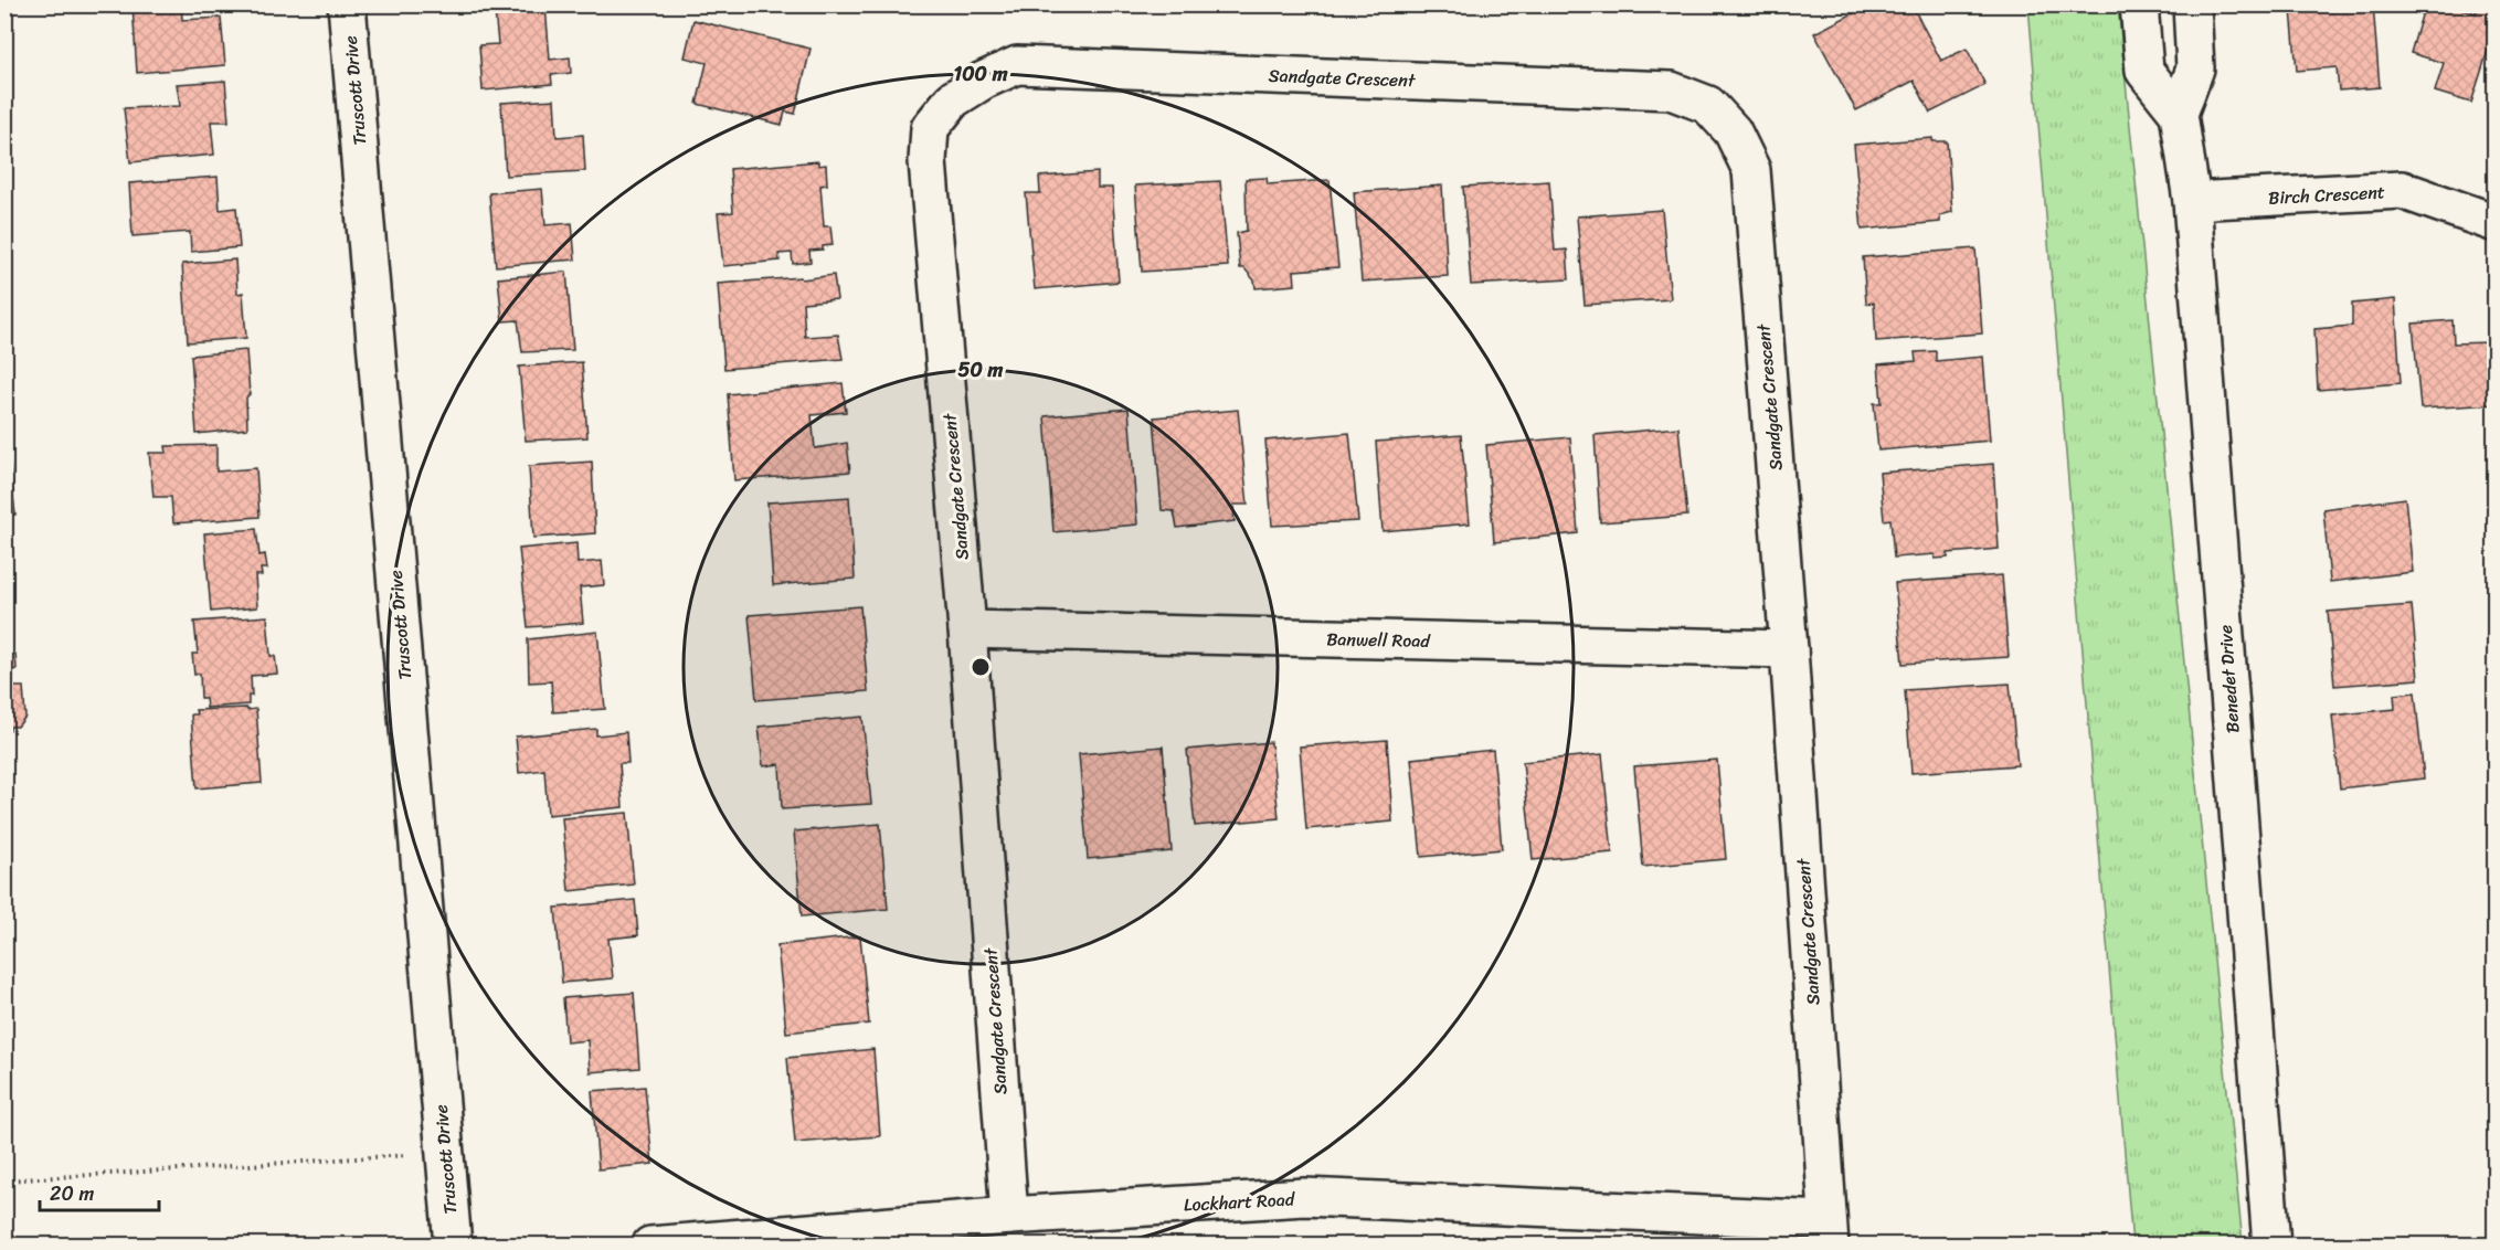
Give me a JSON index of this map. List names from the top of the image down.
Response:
{
  "streets": {
    "street": [
      "Sandgate Crescent",
      "Truscott Drive",
      "Birch Crescent",
      "Banwell Road",
      "Benedet Drive",
      "Lockhart Road"
    ]
  },
  "crossings": [
    ["Sandgate Crescent", "Banwell Road"],
    ["Sandgate Crescent", "Lockhart Road"],
    ["Birch Crescent", "Benedet Drive"]
  ],
  "scale_bar": "20 m",
  "rings": ["100 m", "50 m"]
}
